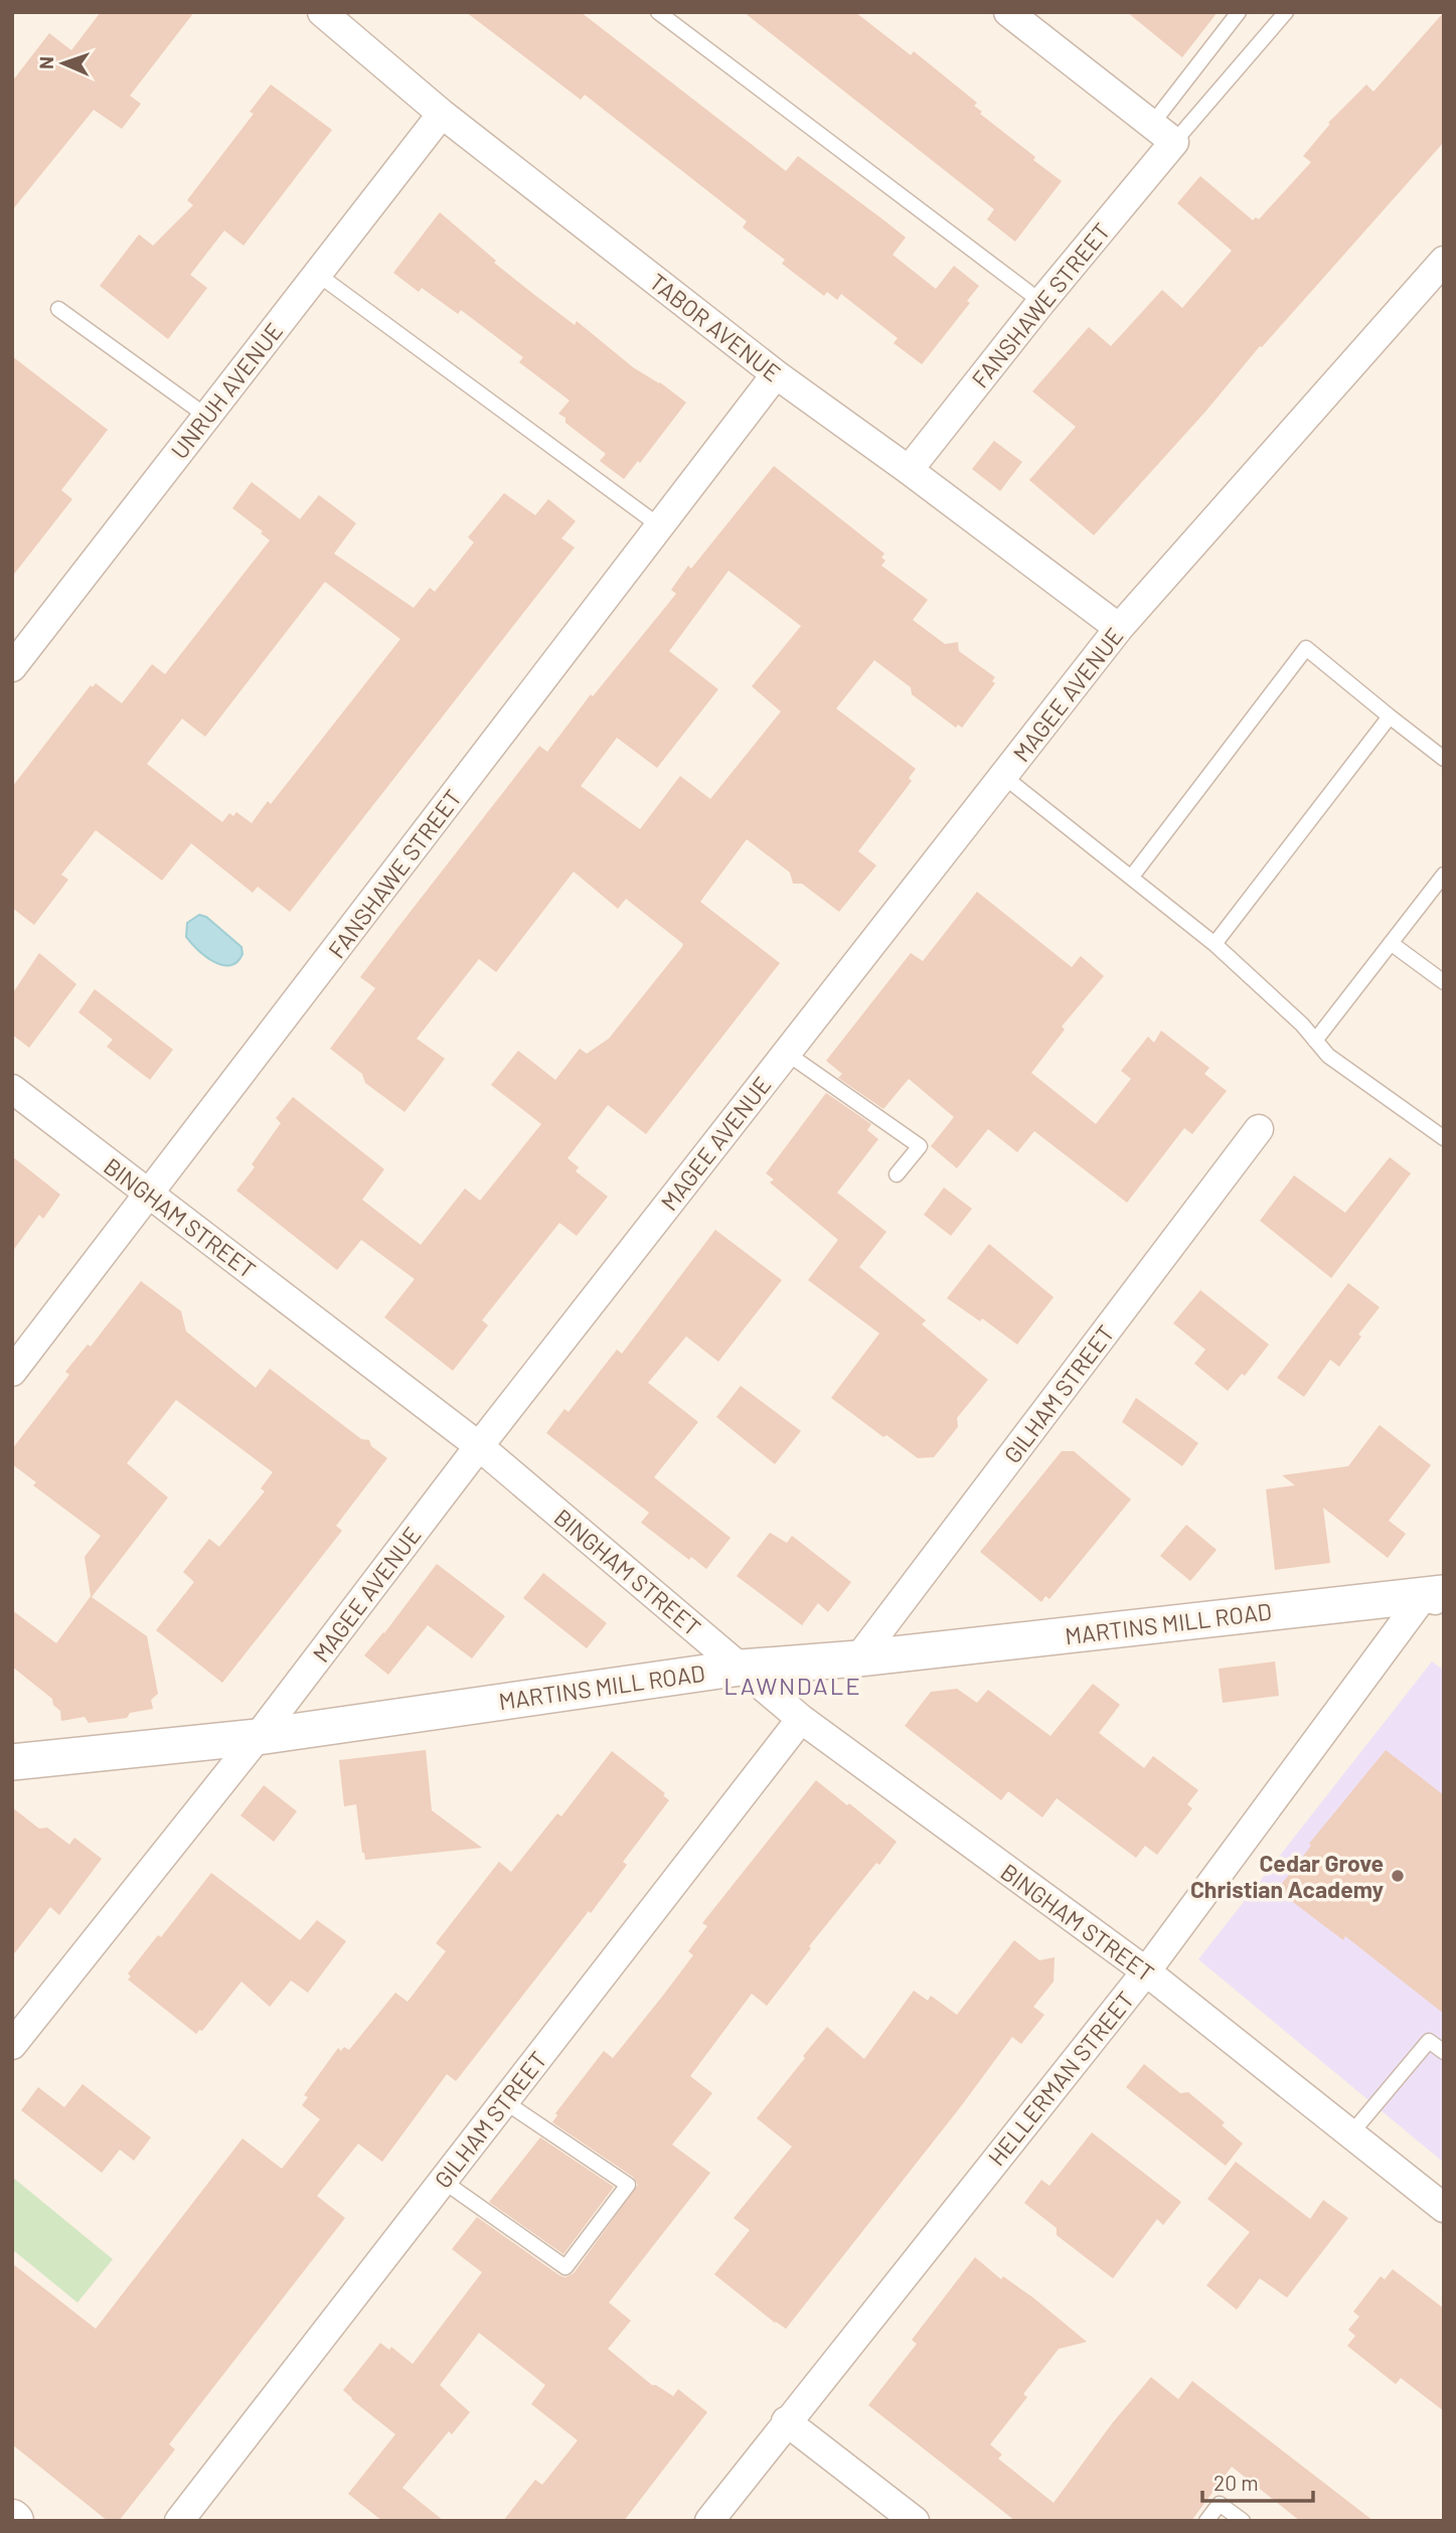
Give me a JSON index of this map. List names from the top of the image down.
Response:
{
  "streets": {
    "street": [
      "FANSHAWE STREET",
      "TABOR AVENUE",
      "UNRUH AVENUE",
      "MAGEE AVENUE",
      "BINGHAM STREET",
      "GILHAM STREET",
      "MARTINS MILL ROAD",
      "HELLERMAN STREET"
    ]
  },
  "crossings": [
    ["FANSHAWE STREET", "TABOR AVENUE"],
    ["FANSHAWE STREET", "BINGHAM STREET"],
    ["TABOR AVENUE", "UNRUH AVENUE"],
    ["TABOR AVENUE", "MAGEE AVENUE"],
    ["MAGEE AVENUE", "BINGHAM STREET"],
    ["MAGEE AVENUE", "MARTINS MILL ROAD"],
    ["BINGHAM STREET", "GILHAM STREET"],
    ["BINGHAM STREET", "MARTINS MILL ROAD"],
    ["BINGHAM STREET", "HELLERMAN STREET"],
    ["GILHAM STREET", "MARTINS MILL ROAD"],
    ["MARTINS MILL ROAD", "HELLERMAN STREET"]
  ],
  "districts": ["LAWNDALE"],
  "places": ["Cedar Grove Christian Academy"],
  "scale_bar": "20 m",
  "north": "left"
}
